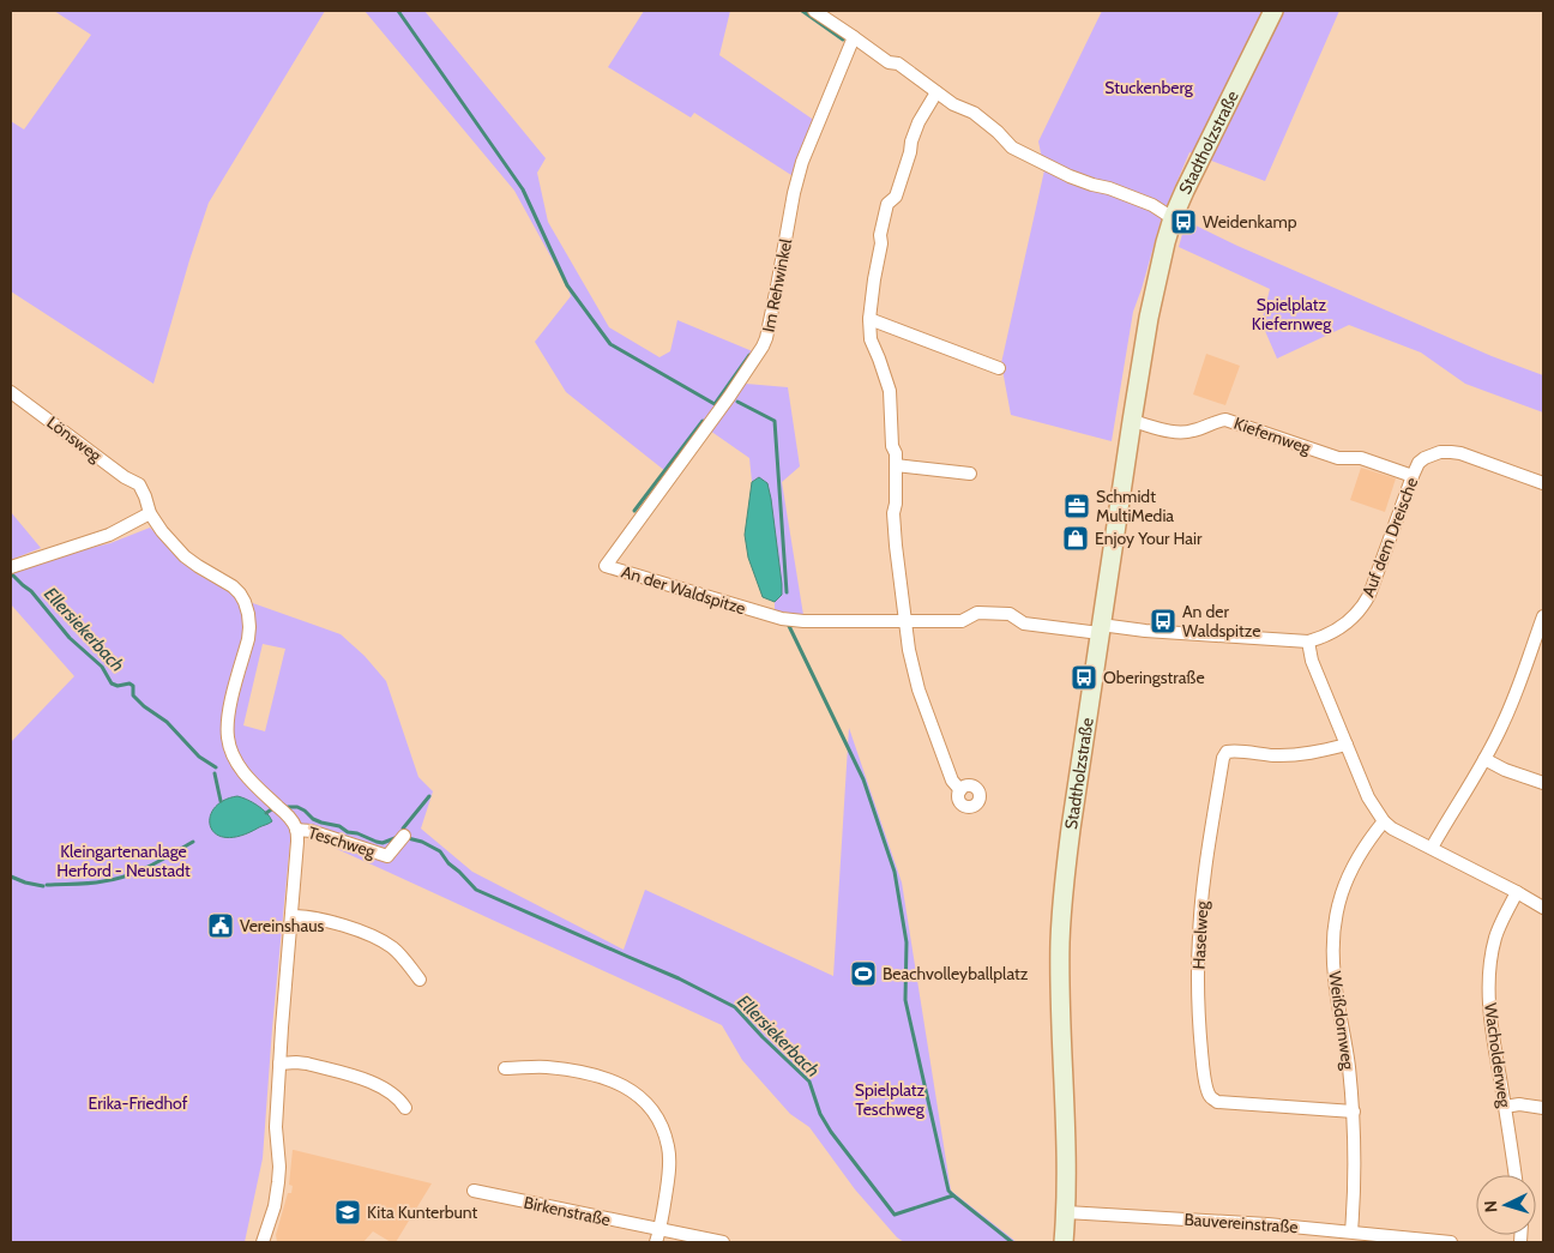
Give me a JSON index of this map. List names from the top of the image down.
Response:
{
  "streets": {
    "street": [
      "Stadtholzstraße",
      "Im Rehwinkel",
      "Kiefernweg",
      "Lönsweg",
      "Auf dem Dreische",
      "An der Waldspitze",
      "Teschweg",
      "Haselweg",
      "Weißdornweg",
      "Wacholderweg",
      "Birkenstraße",
      "Bauvereinstraße"
    ]
  },
  "crossings": [
    ["Stadtholzstraße", "Kiefernweg"],
    ["Stadtholzstraße", "An der Waldspitze"],
    ["Stadtholzstraße", "Bauvereinstraße"],
    ["Im Rehwinkel", "An der Waldspitze"],
    ["Kiefernweg", "Auf dem Dreische"],
    ["Haselweg", "Weißdornweg"],
    ["Weißdornweg", "Bauvereinstraße"]
  ],
  "water": ["Ellersiekerbach"],
  "parks": [
    "Stuckenberg",
    "Spielplatz Kiefernweg",
    "Kleingartenanlage Herford - Neustadt",
    "Spielplatz Teschweg",
    "Erika-Friedhof"
  ],
  "places": {
    "bus stop": ["Weidenkamp", "An der Waldspitze", "Oberingstraße"],
    "office": ["Schmidt MultiMedia"],
    "shop": ["Enjoy Your Hair"],
    "public building": ["Vereinshaus"],
    "sports": ["Beachvolleyballplatz"],
    "school or university": ["Kita Kunterbunt"]
  },
  "north": "left"
}
